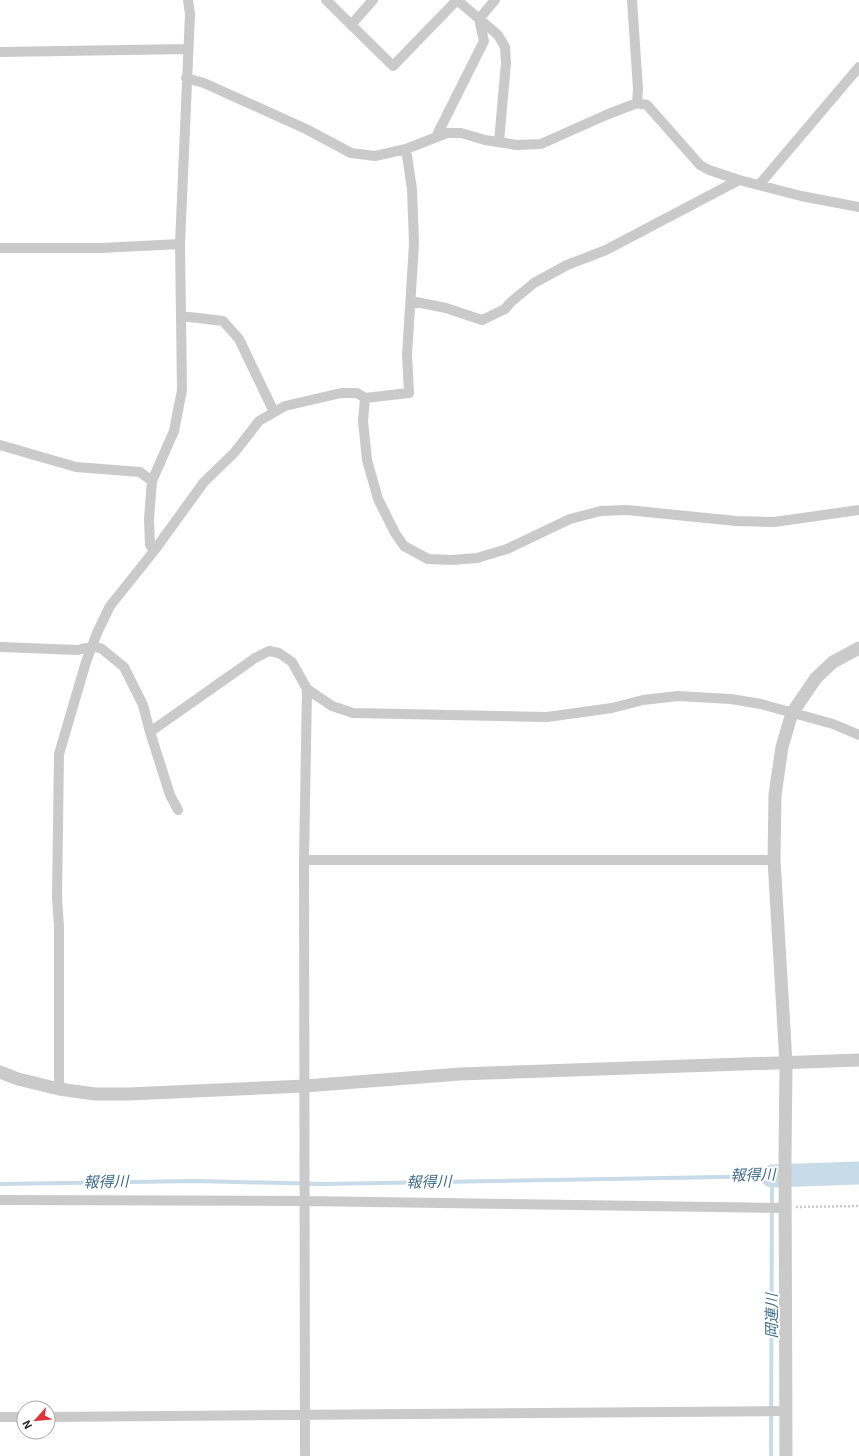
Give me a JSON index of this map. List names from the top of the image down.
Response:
{
  "water": ["報得川", "岡連川"],
  "north": "bottom left"
}
